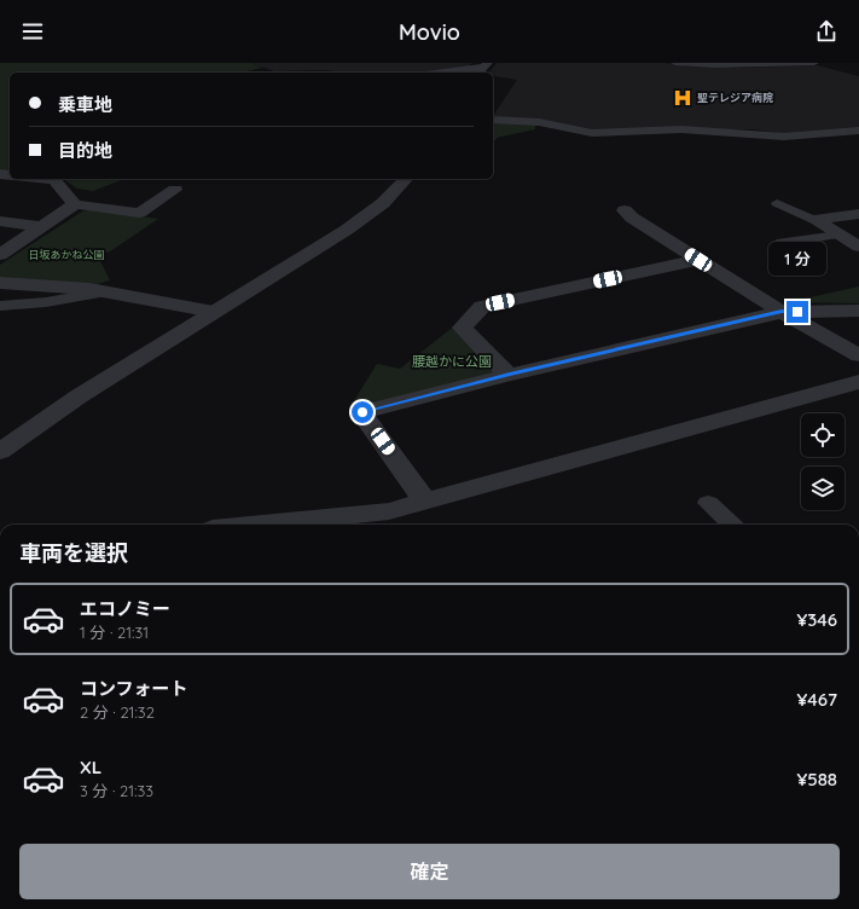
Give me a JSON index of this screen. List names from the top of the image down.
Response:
{
  "parks": ["日坂あかね公園", "腰越かに公園"],
  "places": {
    "hospital": ["聖テレジア病院"]
  },
  "page": {
    "header": "Movio",
    "banner": ["乗車地", "目的地"],
    "bubble": "1 分",
    "heading": "車両を選択",
    "list": [
      {
        "name": "エコノミー",
        "note": "1 分 · 21:31",
        "value": "¥346"
      },
      {
        "name": "コンフォート",
        "note": "2 分 · 21:32",
        "value": "¥467"
      },
      {
        "name": "XL",
        "note": "3 分 · 21:33",
        "value": "¥588"
      }
    ],
    "buttons": "確定"
  }
}
